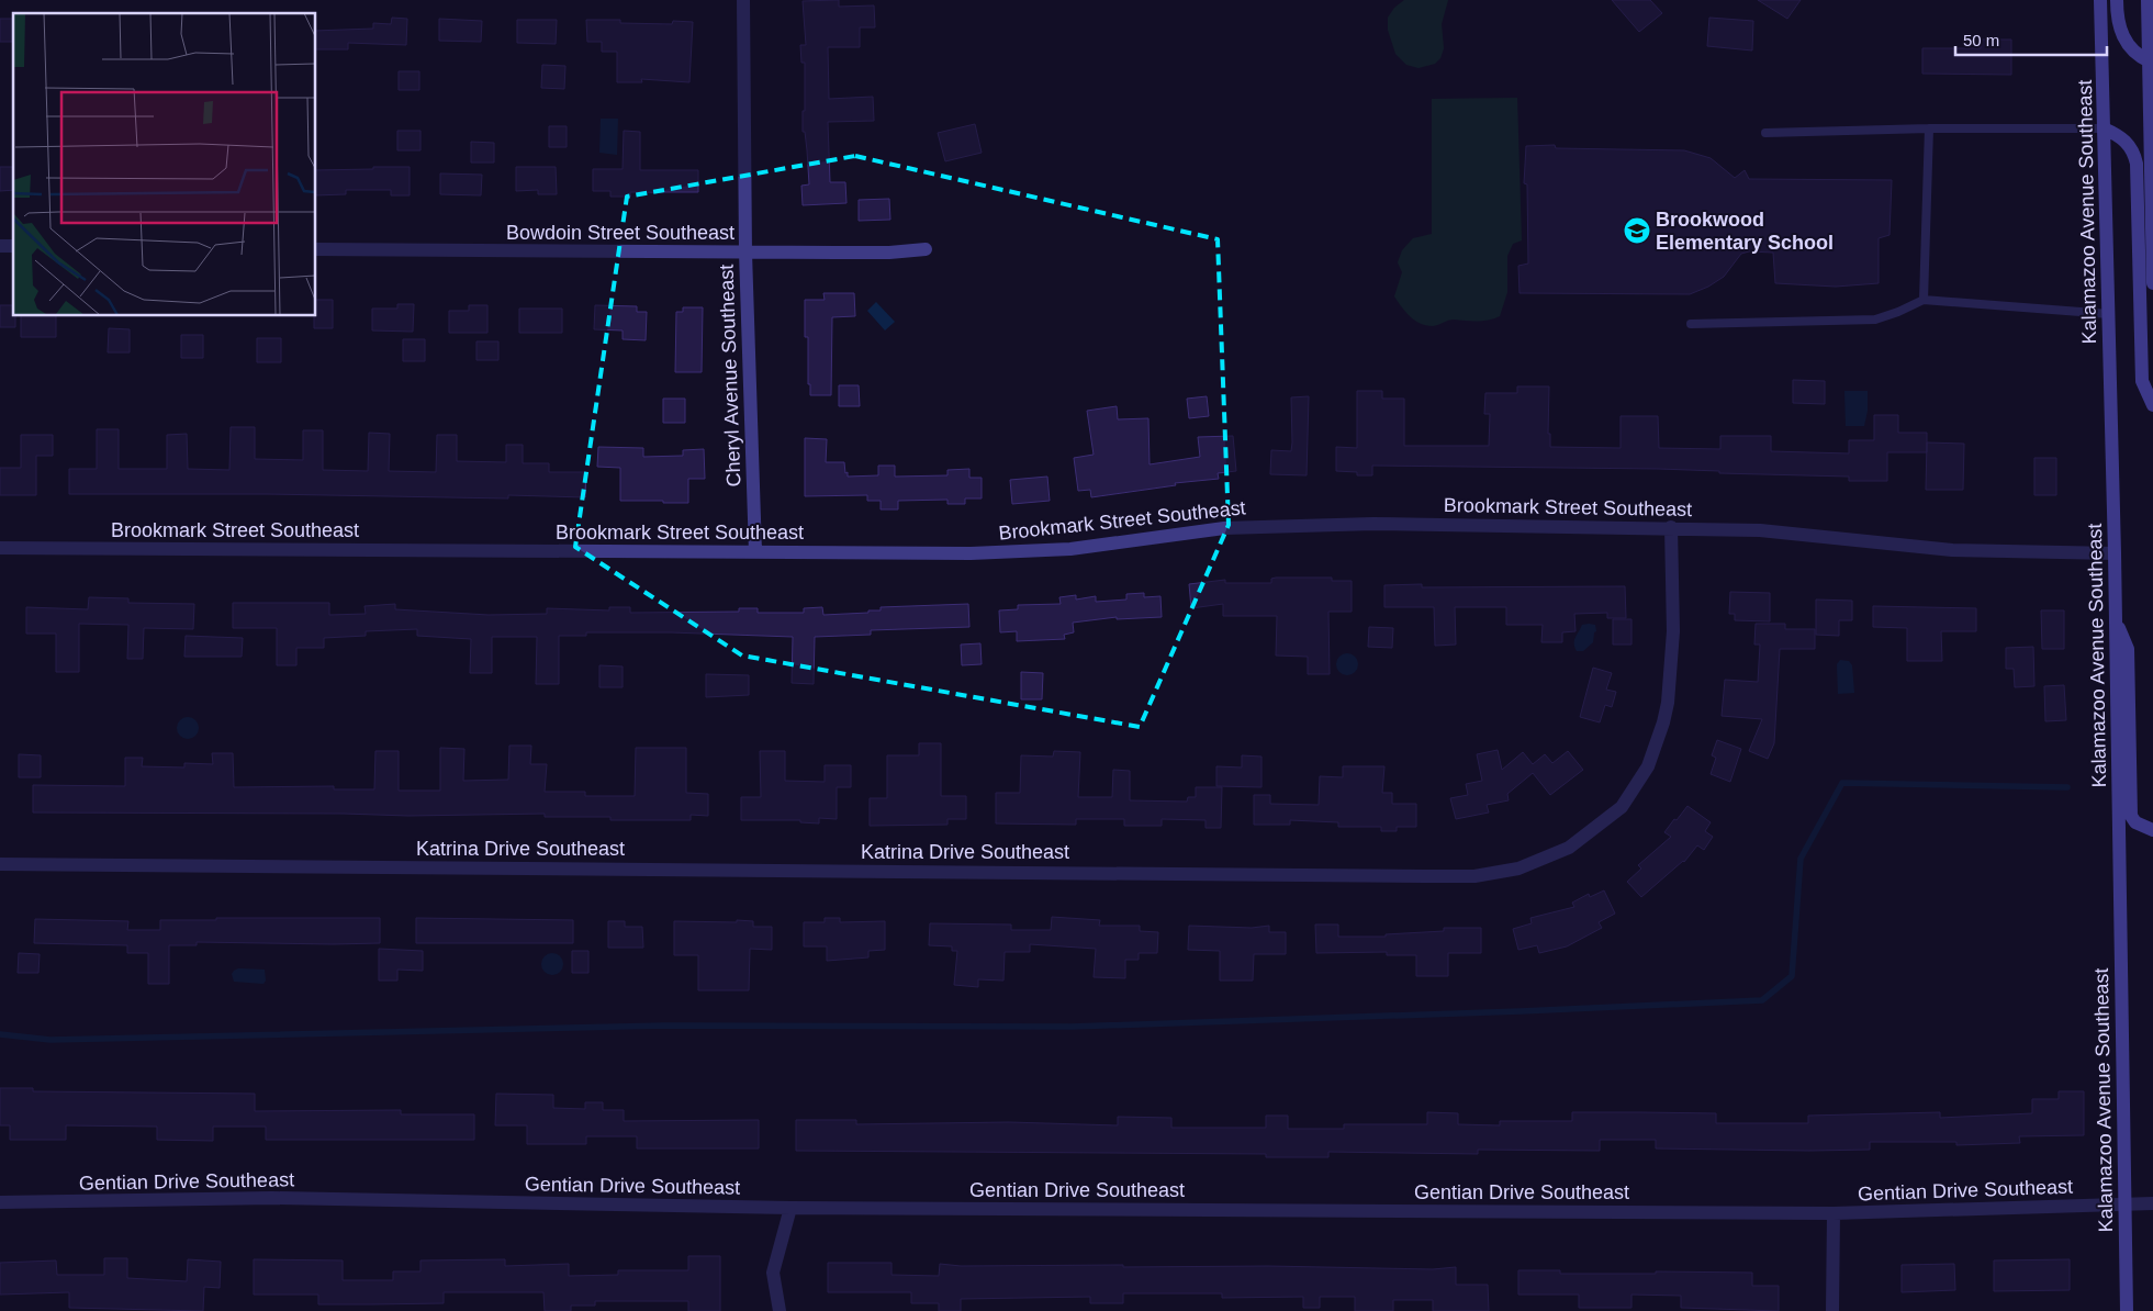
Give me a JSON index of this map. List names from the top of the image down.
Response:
{
  "streets": {
    "main road": ["Kalamazoo Avenue Southeast"],
    "street": [
      "Bowdoin Street Southeast",
      "Cheryl Avenue Southeast",
      "Brookmark Street Southeast",
      "Katrina Drive Southeast",
      "Gentian Drive Southeast"
    ]
  },
  "crossings": [
    ["Kalamazoo Avenue Southeast", "Brookmark Street Southeast"],
    ["Kalamazoo Avenue Southeast", "Gentian Drive Southeast"],
    ["Bowdoin Street Southeast", "Cheryl Avenue Southeast"],
    ["Cheryl Avenue Southeast", "Brookmark Street Southeast"],
    ["Brookmark Street Southeast", "Katrina Drive Southeast"]
  ],
  "places": {
    "school or university": ["Brookwood Elementary School"]
  },
  "scale_bar": "50 m"
}
